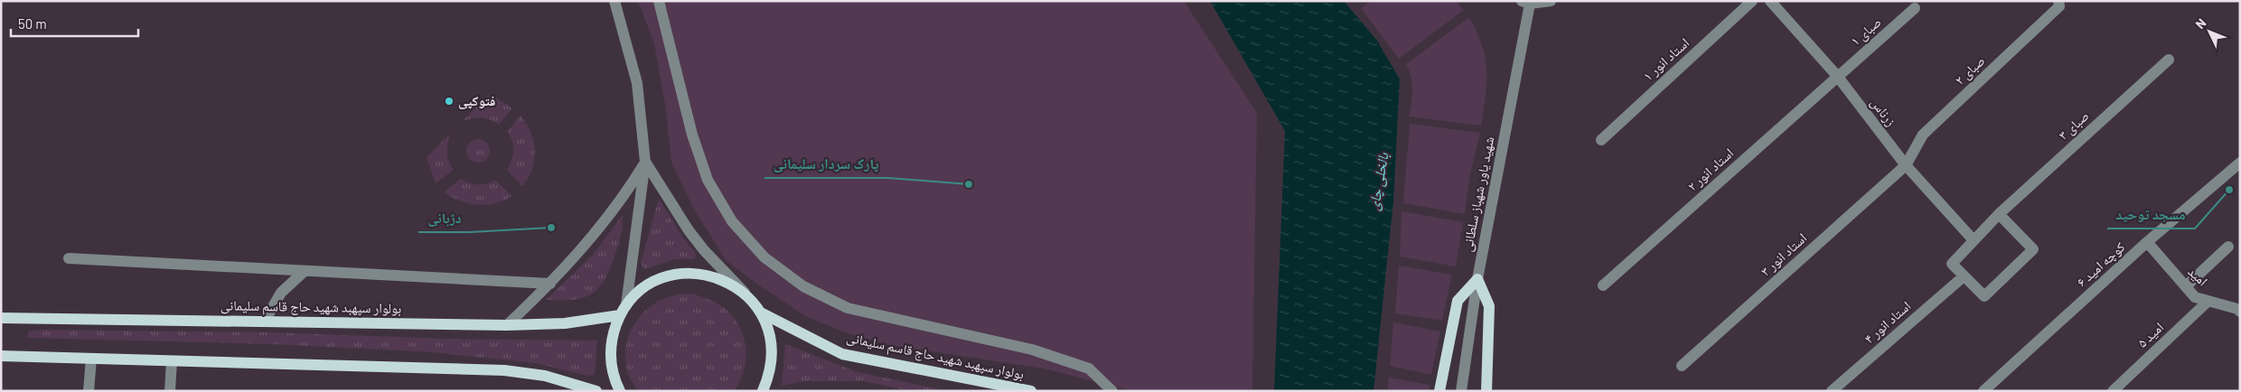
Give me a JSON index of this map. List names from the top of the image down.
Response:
{
  "streets": {
    "main road": ["بولوار سپهبد شهید حاج قاسم سلیمانی"],
    "street": [
      "صبای ۱",
      "استاد انور ۱",
      "صبای ۲",
      "زرناس",
      "صبای ۳",
      "استاد انور ۲",
      "شهید یاور شهباز سلطانی",
      "استاد انور ۳",
      "کوچه امید ۶",
      "امید",
      "استاد انور ۴",
      "امید ۵"
    ]
  },
  "crossings": [
    ["صبای ۱", "زرناس"],
    ["صبای ۱", "استاد انور ۲"],
    ["صبای ۲", "زرناس"],
    ["صبای ۲", "استاد انور ۳"],
    ["زرناس", "استاد انور ۲"],
    ["زرناس", "استاد انور ۳"],
    ["کوچه امید ۶", "امید"],
    ["امید", "امید ۵"]
  ],
  "water": ["بالخلی چای"],
  "places": [
    "فتوکپی",
    "پارک سردار سلیمانی",
    "مسجد توحید",
    "دژبانی"
  ],
  "scale_bar": "50 m",
  "north": "top left"
}
